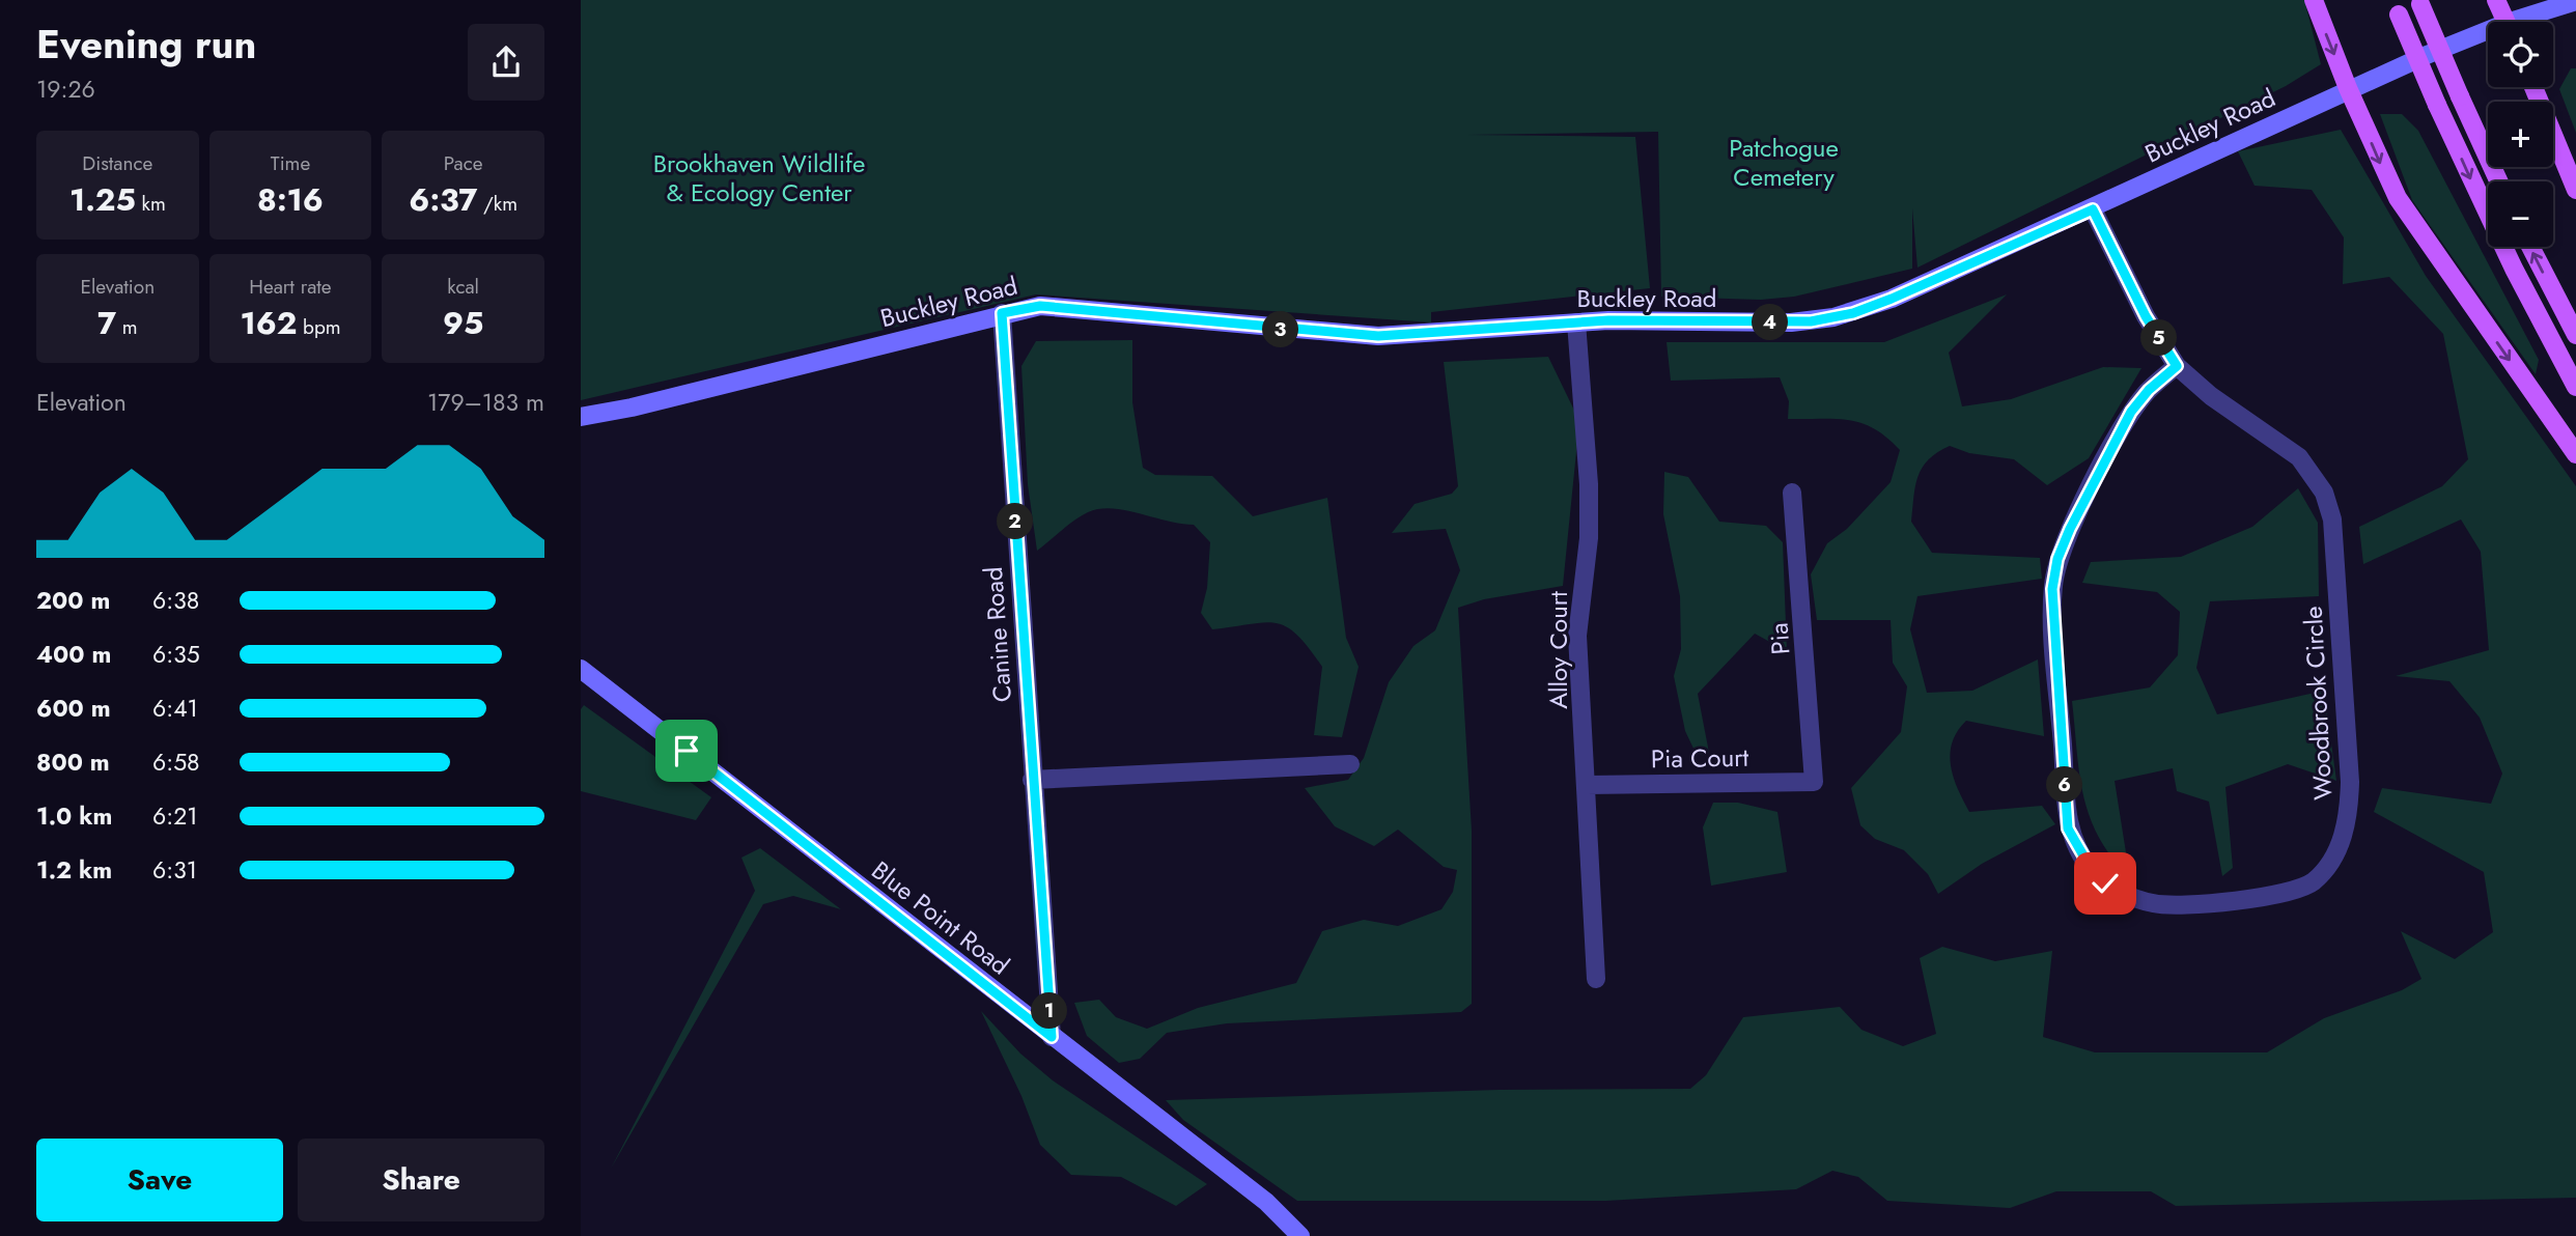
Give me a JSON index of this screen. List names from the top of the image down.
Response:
{
  "streets": {
    "street": [
      "Buckley Road",
      "Canine Road",
      "Pia",
      "Alloy Court",
      "Woodbrook Circle",
      "Pia Court",
      "Blue Point Road"
    ]
  },
  "crossings": [
    ["Buckley Road", "Canine Road"],
    ["Buckley Road", "Alloy Court"],
    ["Buckley Road", "Woodbrook Circle"],
    ["Canine Road", "Blue Point Road"],
    ["Pia", "Pia Court"],
    ["Alloy Court", "Pia Court"]
  ],
  "parks": ["Patchogue Cemetery", "Brookhaven Wildlife & Ecology Center"],
  "page": {
    "heading": ["Evening run", "19:26"],
    "map_buttons": ["+", "−"],
    "stats": [
      ["Distance", "1.25 km"],
      ["Time", "8:16"],
      ["Pace", "6:37 /km"],
      ["Elevation", "7 m"],
      ["Heart rate", "162 bpm"],
      ["kcal", "95"]
    ],
    "pins": [
      "4",
      "3",
      "5",
      "2",
      "6",
      "1"
    ],
    "chart": ["Elevation", "179–183 m"],
    "list": [
      {
        "name": "200 m",
        "note": "6:38"
      },
      {
        "name": "400 m",
        "note": "6:35"
      },
      {
        "name": "600 m",
        "note": "6:41"
      },
      {
        "name": "800 m",
        "note": "6:58"
      },
      {
        "name": "1.0 km",
        "note": "6:21"
      },
      {
        "name": "1.2 km",
        "note": "6:31"
      }
    ],
    "buttons": ["Save", "Share"]
  }
}
